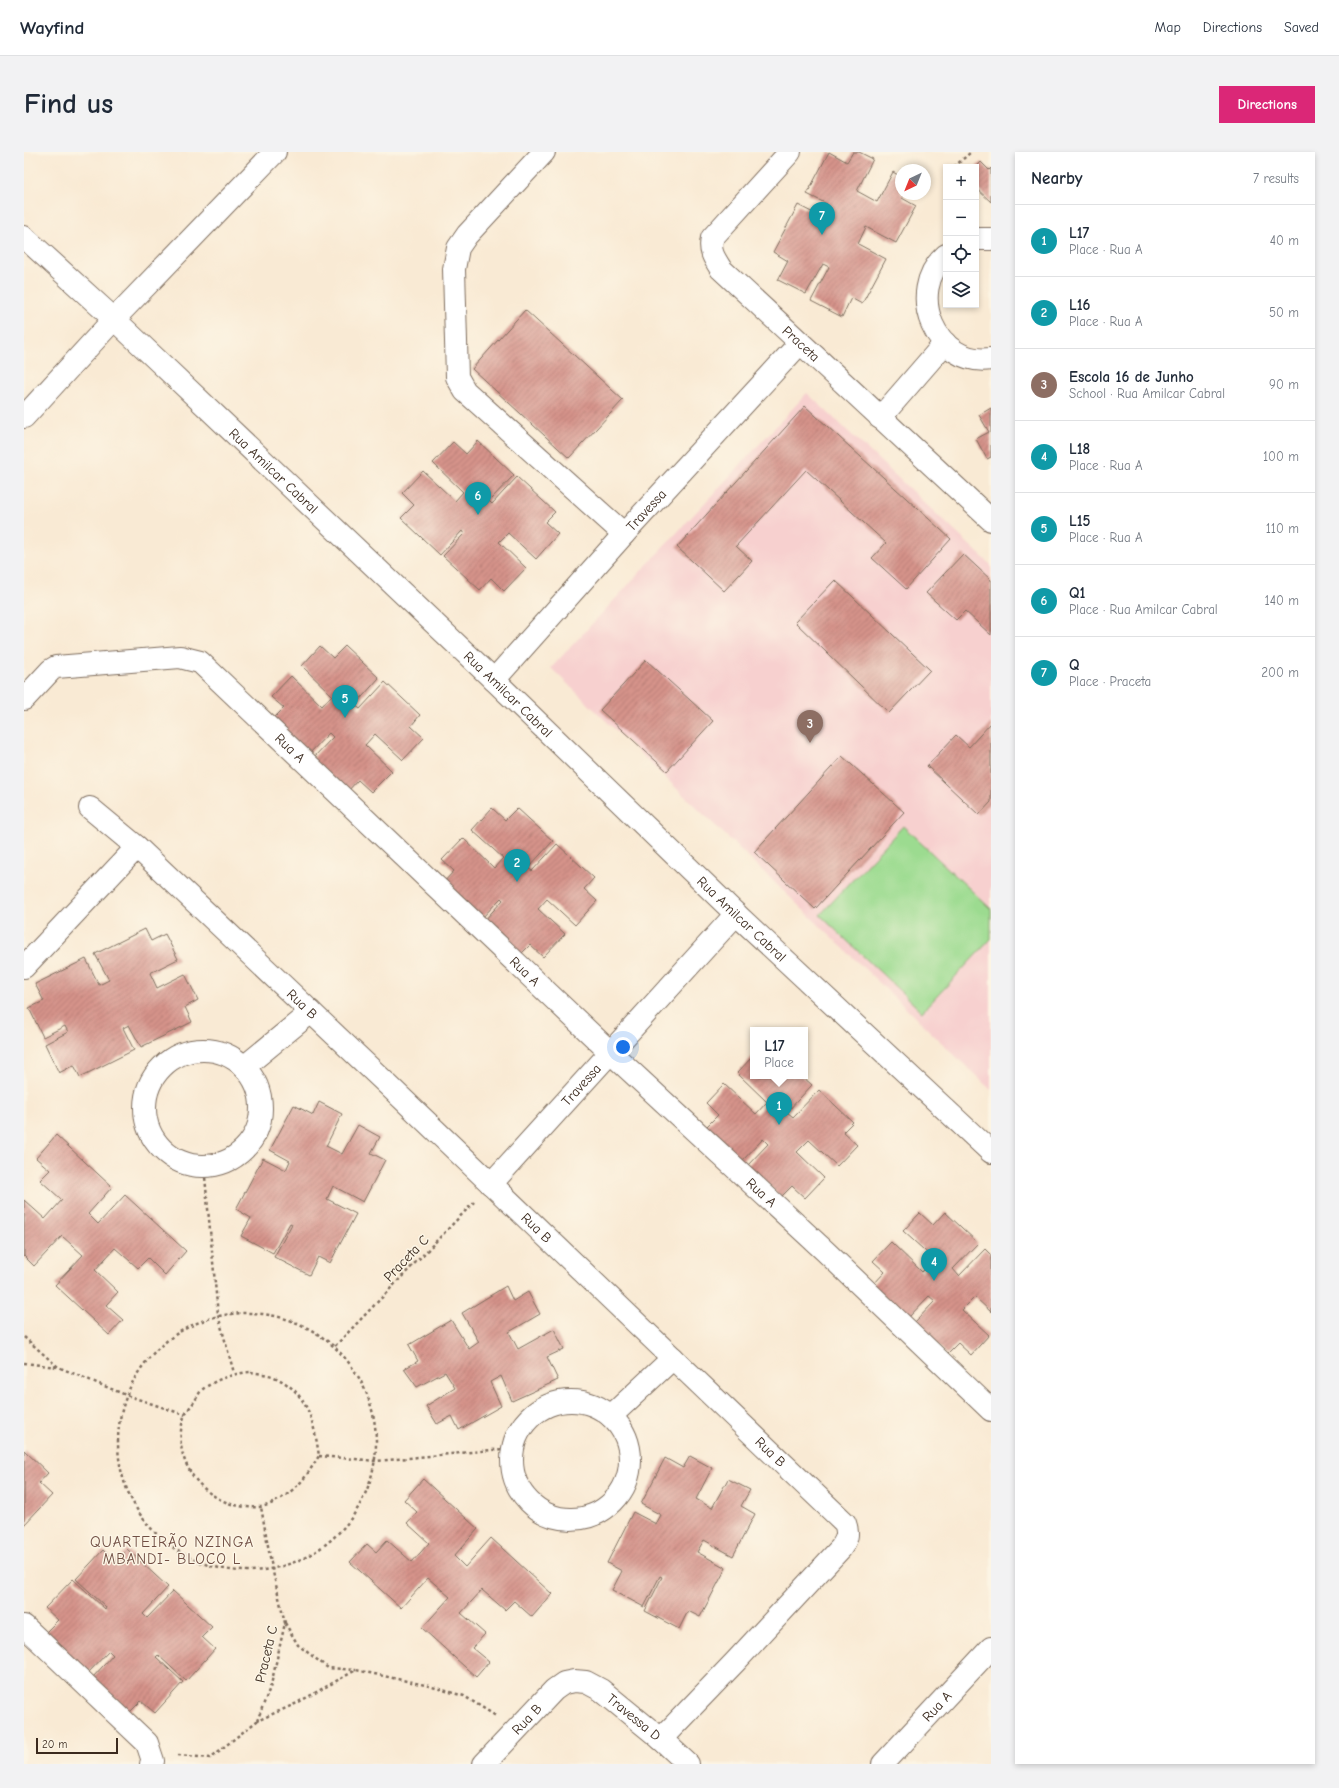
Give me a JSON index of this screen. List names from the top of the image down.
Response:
{
  "streets": {
    "street": [
      "Praceta",
      "Rua Amilcar Cabral",
      "Travessa",
      "Rua A",
      "Rua B",
      "Travessa D"
    ],
    "path": ["Praceta C"]
  },
  "crossings": [
    ["Praceta", "Travessa"],
    ["Rua Amilcar Cabral", "Travessa"],
    ["Travessa", "Rua A"],
    ["Travessa", "Rua B"],
    ["Travessa", "Praceta C"],
    ["Rua B", "Praceta C"],
    ["Rua B", "Travessa D"]
  ],
  "districts": ["QUARTEIRÃO NZINGA MBANDI- BLOCO L"],
  "scale_bar": "20 m",
  "north": "bottom left",
  "page": {
    "header": "Wayfind",
    "nav": ["Map", "Directions", "Saved"],
    "buttons": "Directions",
    "title": "Find us",
    "heading": ["Nearby", "7 results"],
    "map_buttons": ["+", "−"],
    "pins": [
      "7",
      "6",
      "5",
      "3",
      "2",
      "1",
      "4"
    ],
    "list": [
      {
        "mark": "1",
        "name": "L17",
        "note": "Place · Rua A",
        "value": "40 m"
      },
      {
        "mark": "2",
        "name": "L16",
        "note": "Place · Rua A",
        "value": "50 m"
      },
      {
        "mark": "3",
        "name": "Escola 16 de Junho",
        "note": "School · Rua Amilcar Cabral",
        "value": "90 m"
      },
      {
        "mark": "4",
        "name": "L18",
        "note": "Place · Rua A",
        "value": "100 m"
      },
      {
        "mark": "5",
        "name": "L15",
        "note": "Place · Rua A",
        "value": "110 m"
      },
      {
        "mark": "6",
        "name": "Q1",
        "note": "Place · Rua Amilcar Cabral",
        "value": "140 m"
      },
      {
        "mark": "7",
        "name": "Q",
        "note": "Place · Praceta",
        "value": "200 m"
      }
    ],
    "popup": ["L17", "Place"],
    "scale": "20 m"
  }
}
